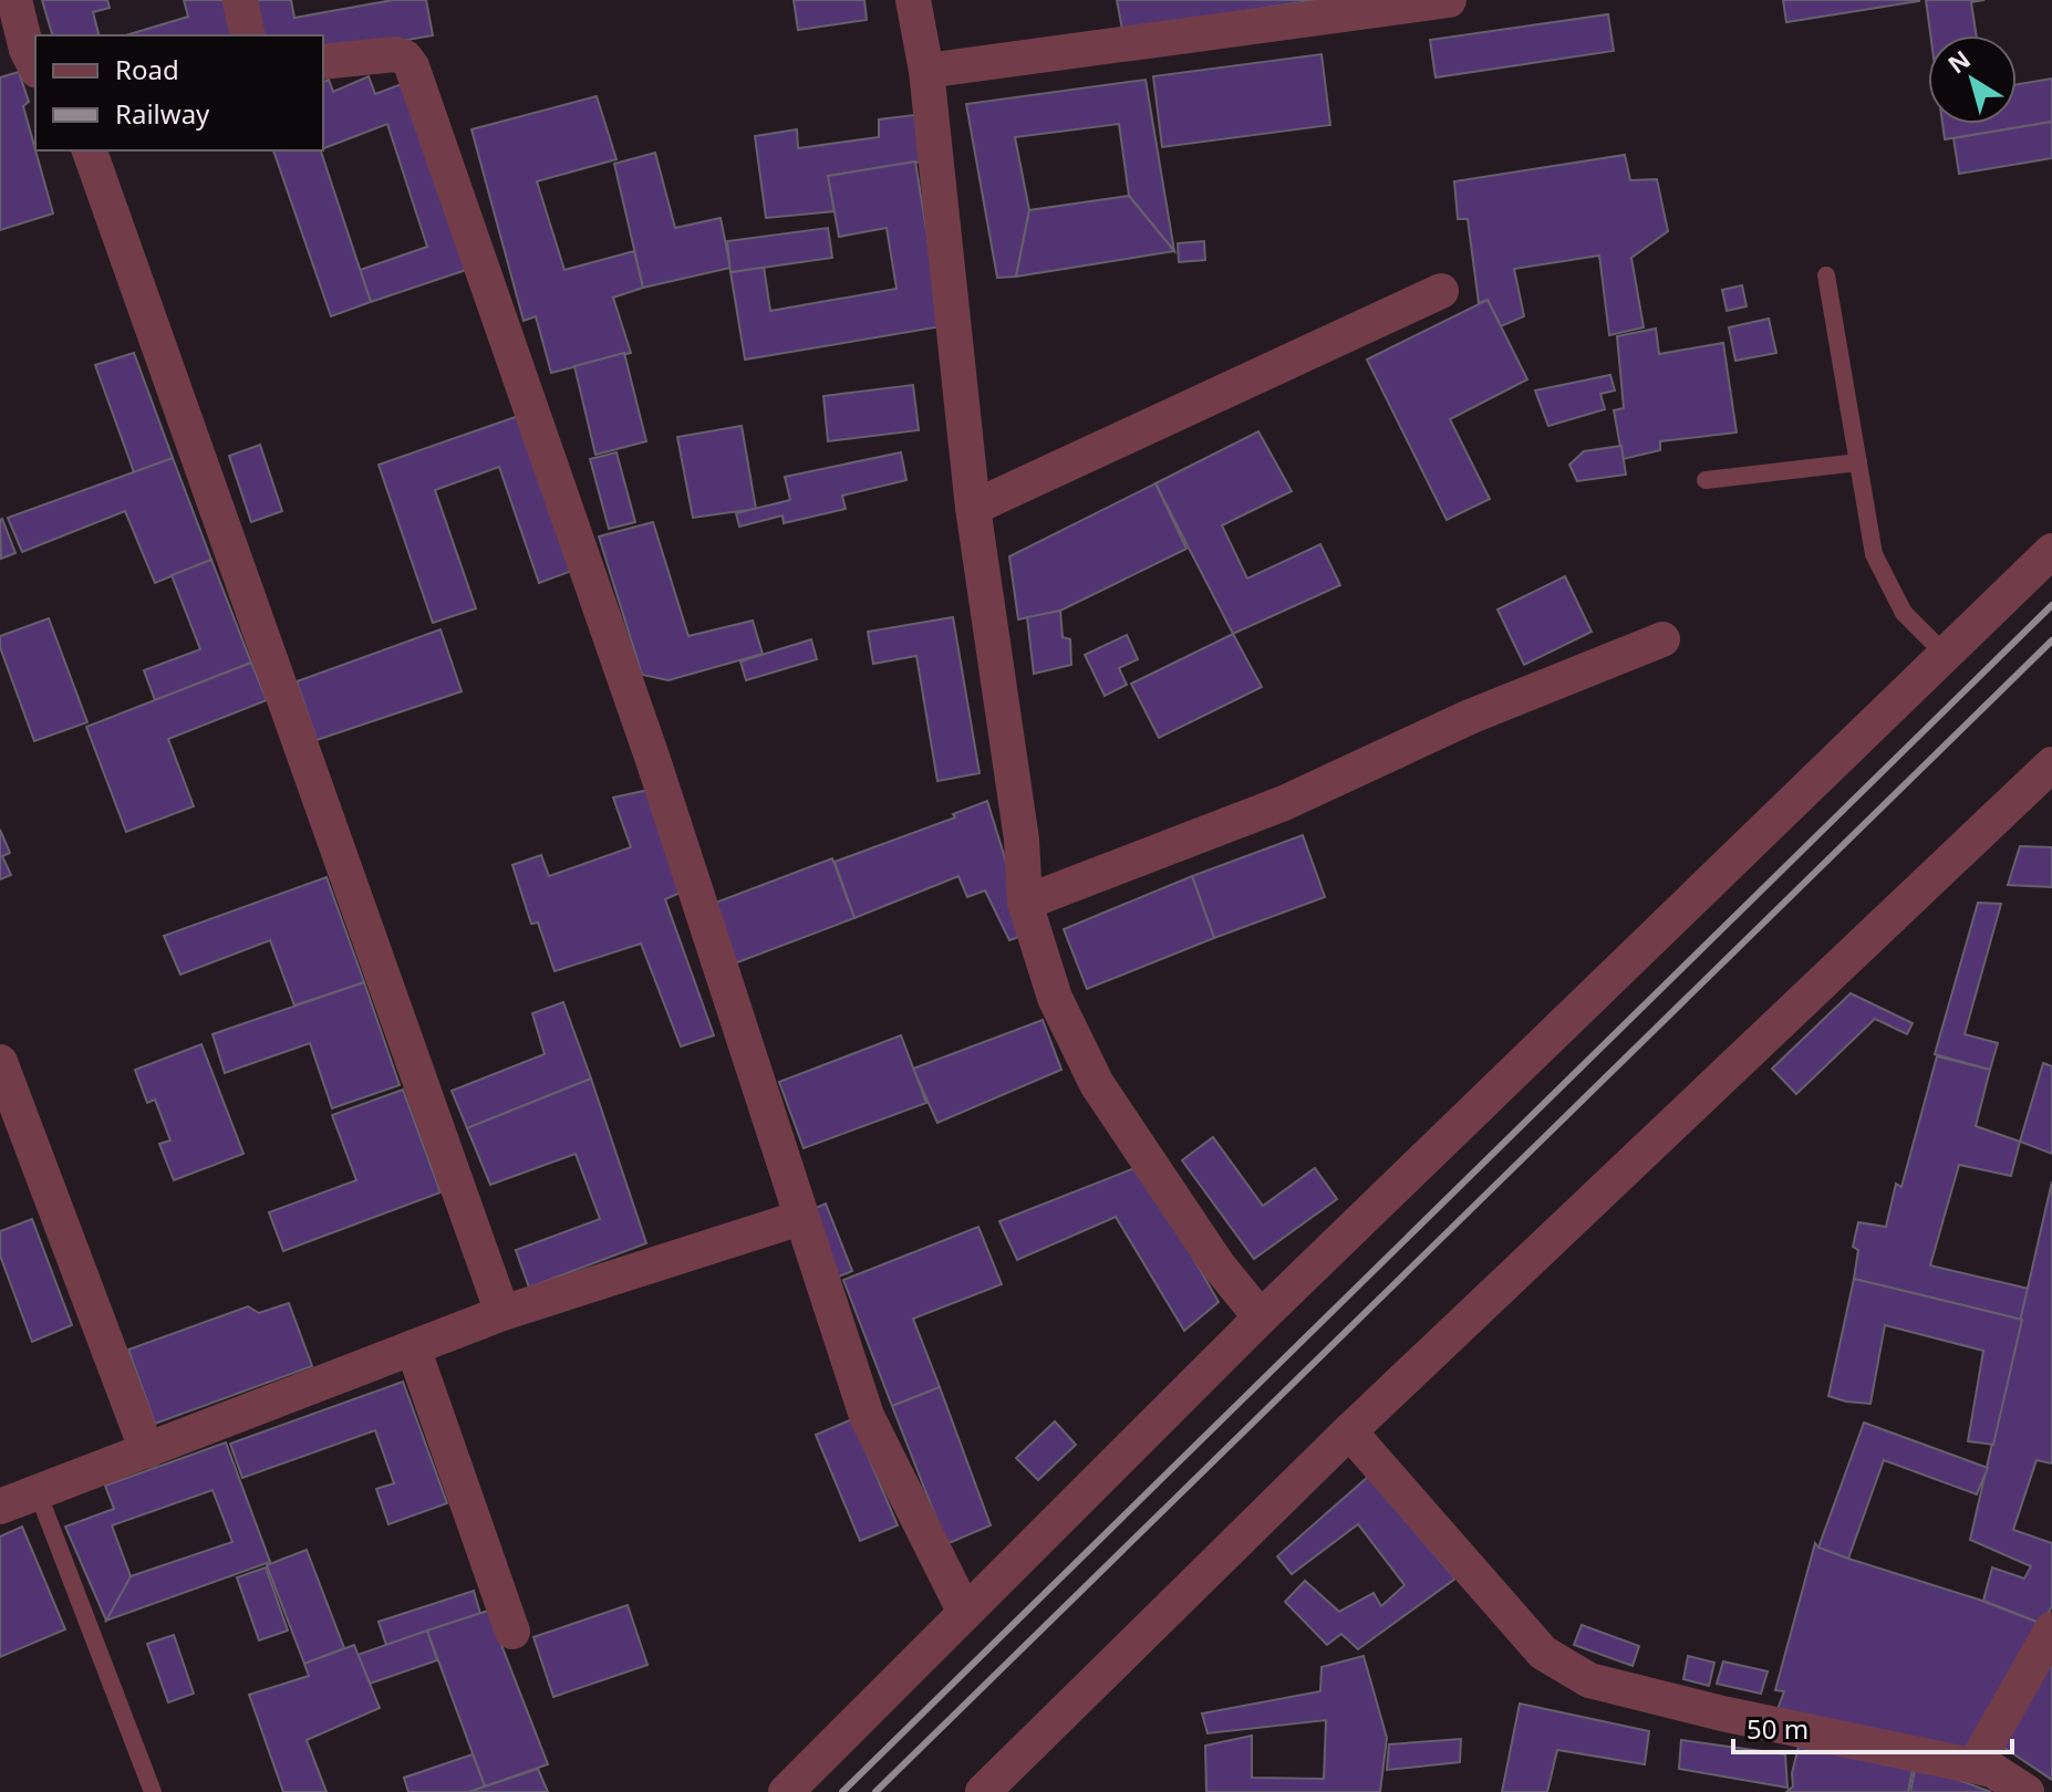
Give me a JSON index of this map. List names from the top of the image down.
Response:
{
  "legend": ["Road", "Railway"],
  "scale_bar": "50 m",
  "north": "top left"
}
